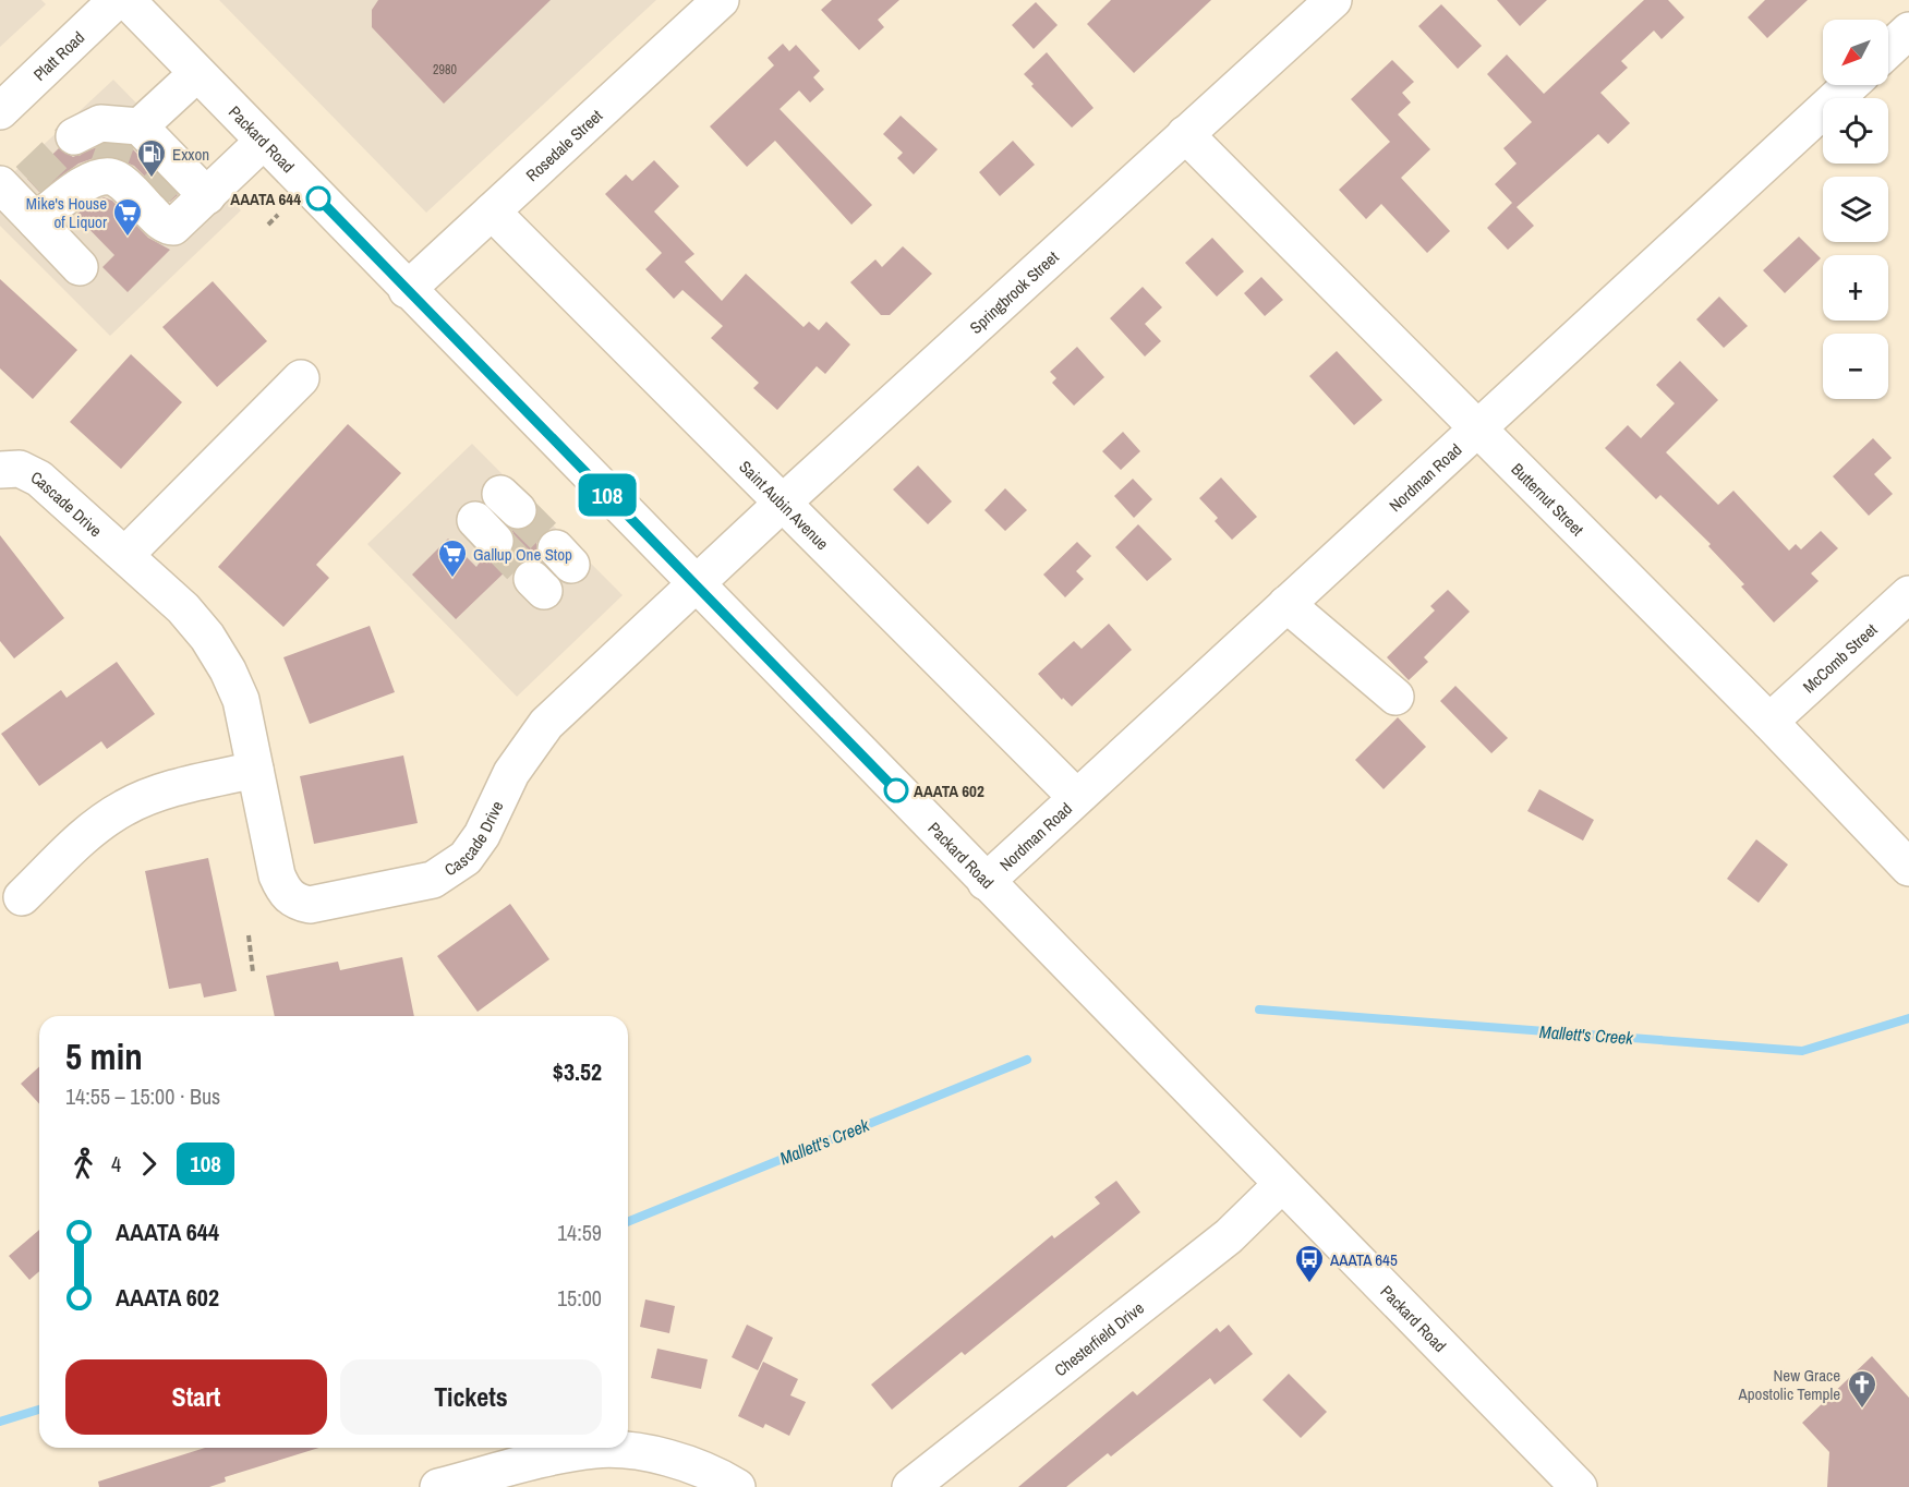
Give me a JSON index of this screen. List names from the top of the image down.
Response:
{
  "streets": {
    "street": [
      "Platt Road",
      "Packard Road",
      "Rosedale Street",
      "Springbrook Street",
      "Nordman Road",
      "Butternut Street",
      "Saint Aubin Avenue",
      "Cascade Drive",
      "McComb Street",
      "Chesterfield Drive"
    ]
  },
  "crossings": [
    ["Packard Road", "Rosedale Street"],
    ["Packard Road", "Springbrook Street"],
    ["Packard Road", "Nordman Road"],
    ["Packard Road", "Cascade Drive"],
    ["Packard Road", "Chesterfield Drive"],
    ["Rosedale Street", "Saint Aubin Avenue"],
    ["Springbrook Street", "Butternut Street"],
    ["Springbrook Street", "Saint Aubin Avenue"],
    ["Springbrook Street", "Cascade Drive"],
    ["Nordman Road", "Butternut Street"],
    ["Nordman Road", "Saint Aubin Avenue"],
    ["Butternut Street", "McComb Street"]
  ],
  "water": ["Mallett's Creek"],
  "places": {
    "fuel station": ["Exxon"],
    "other": ["AAATA 644", "AAATA 602"],
    "supermarket": ["Mike's House of Liquor", "Gallup One Stop"],
    "bus stop": ["AAATA 645"],
    "church": ["New Grace Apostolic Temple"]
  },
  "lines": ["bus line 108"],
  "house_numbers": ["2980"],
  "north": "bottom left",
  "page": {
    "on_map": "108",
    "map_buttons": ["+", "−"],
    "heading": ["5 min", "14:55 – 15:00 · Bus", "$3.52"],
    "legs": ["4", "108"],
    "list": [
      {
        "name": "AAATA 644",
        "value": "14:59"
      },
      {
        "name": "AAATA 602",
        "value": "15:00"
      }
    ],
    "buttons": ["Start", "Tickets"]
  }
}
